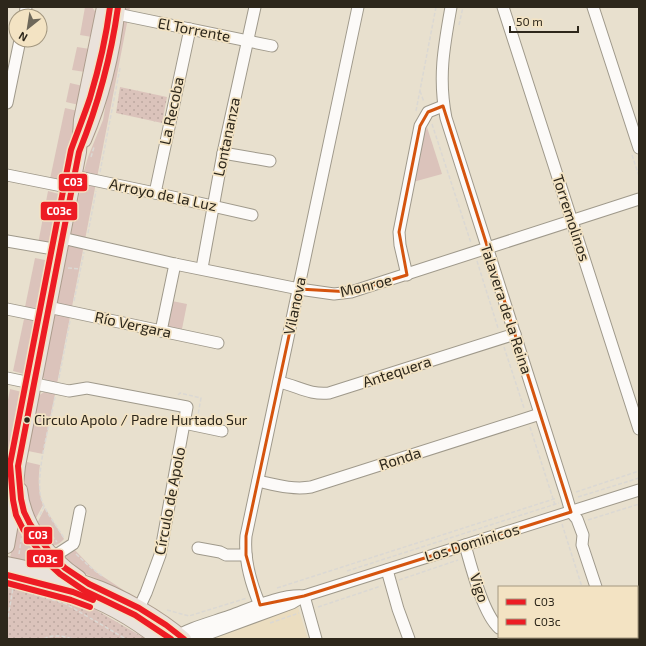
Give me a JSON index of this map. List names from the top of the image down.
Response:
{
  "streets": {
    "street": [
      "El Torrente",
      "La Recoba",
      "Lontananza",
      "Arroyo de la Luz",
      "Torremolinos",
      "Monroe",
      "Vilanova",
      "Talavera de la Reina",
      "Río Vergara",
      "Antequera",
      "Ronda",
      "Círculo de Apolo",
      "Los Dominicos",
      "Vigo"
    ]
  },
  "crossings": [
    ["El Torrente", "La Recoba"],
    ["El Torrente", "Lontananza"],
    ["La Recoba", "Arroyo de la Luz"],
    ["Lontananza", "Arroyo de la Luz"],
    ["Lontananza", "Monroe"],
    ["Torremolinos", "Monroe"],
    ["Monroe", "Vilanova"],
    ["Monroe", "Talavera de la Reina"],
    ["Vilanova", "Antequera"],
    ["Vilanova", "Ronda"],
    ["Vilanova", "Los Dominicos"],
    ["Talavera de la Reina", "Antequera"],
    ["Talavera de la Reina", "Ronda"],
    ["Talavera de la Reina", "Los Dominicos"],
    ["Los Dominicos", "Vigo"]
  ],
  "places": ["Circulo Apolo / Padre Hurtado Sur"],
  "lines": ["transit line C03", "transit line C03c"],
  "legend": ["C03", "C03c"],
  "scale_bar": "50 m",
  "north": "bottom left"
}
